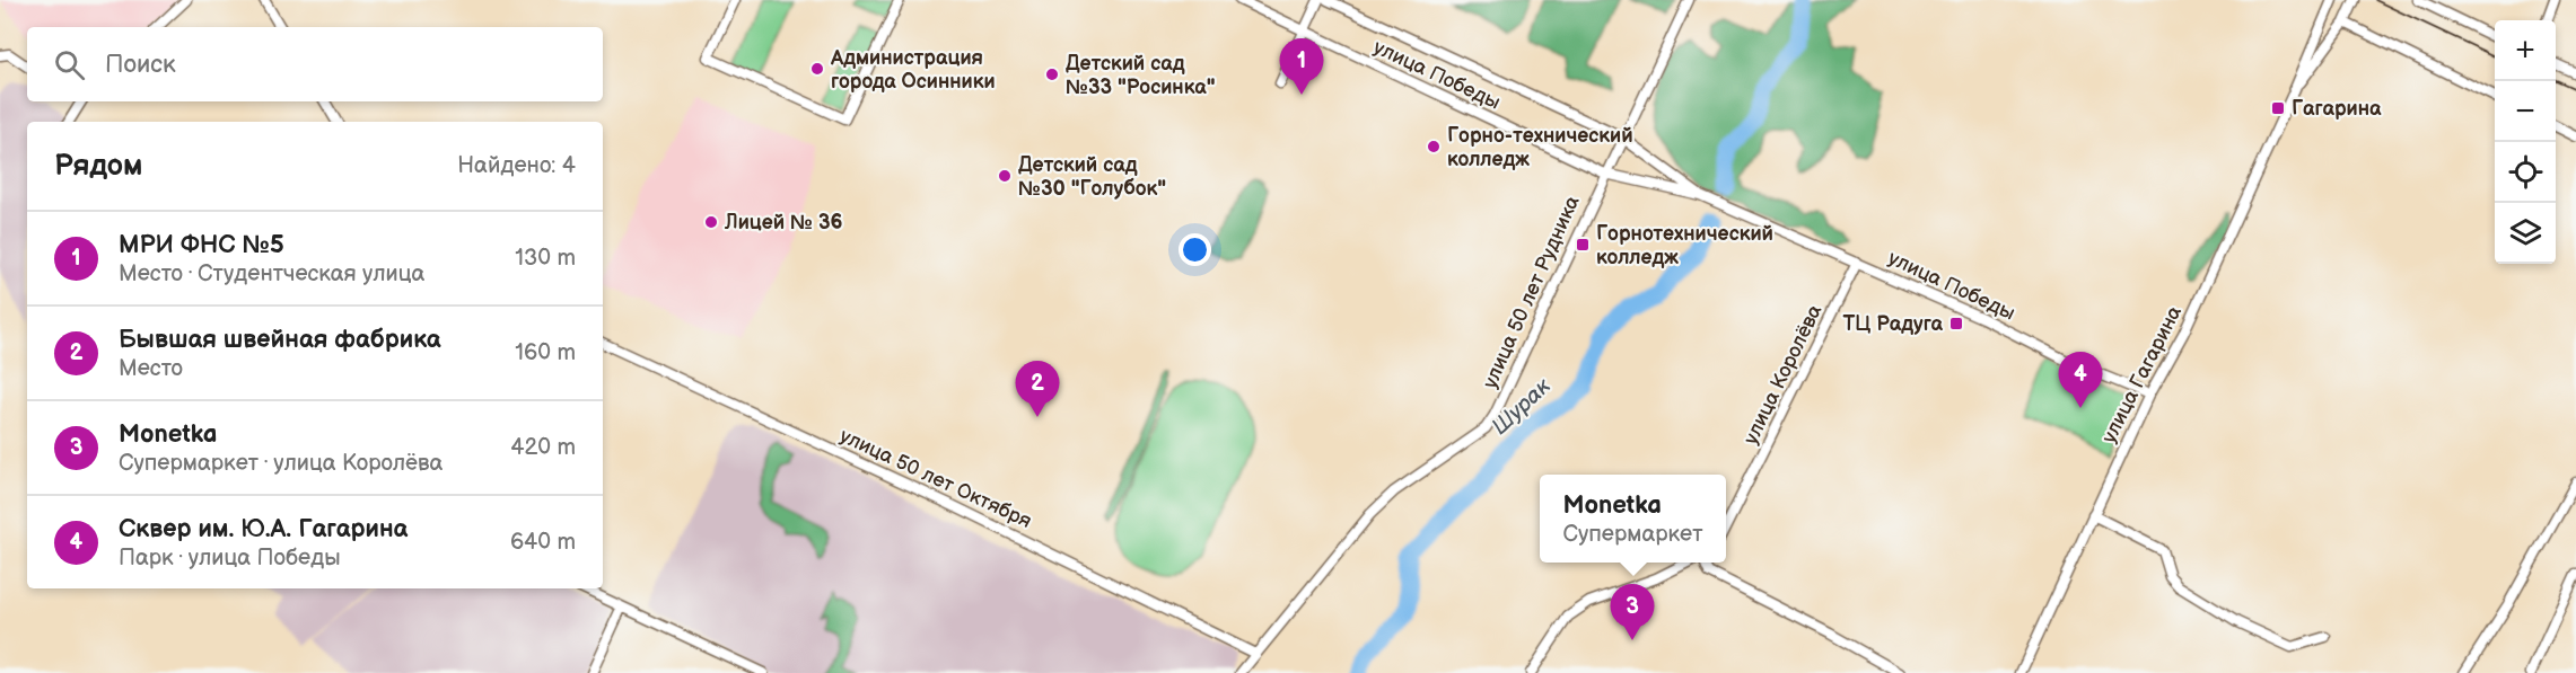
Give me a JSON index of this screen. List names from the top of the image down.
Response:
{
  "streets": {
    "street": [
      "улица Победы",
      "улица 50 лет Рудника",
      "улица Королёва",
      "улица Гагарина",
      "улица 50 лет Октября"
    ]
  },
  "crossings": [
    ["улица Победы", "улица 50 лет Рудника"],
    ["улица Победы", "улица Королёва"],
    ["улица Победы", "улица Гагарина"],
    ["улица 50 лет Рудника", "улица 50 лет Октября"]
  ],
  "water": ["Шурак"],
  "places": {
    "other": [
      "Администрация города Осинники",
      "Детский сад №33 \"Росинка\"",
      "Горно-технический колледж",
      "Детский сад №30 \"Голубок\"",
      "Лицей № 36"
    ],
    "transit": ["Гагарина", "Горнотехнический колледж", "ТЦ Радуга"]
  },
  "page": {
    "map_buttons": ["+", "−"],
    "search": "Поиск",
    "pins": [
      "1",
      "4",
      "2",
      "3"
    ],
    "heading": ["Рядом", "Найдено: 4"],
    "list": [
      {
        "mark": "1",
        "name": "МРИ ФНС №5",
        "note": "Место · Студентческая улица",
        "value": "130 m"
      },
      {
        "mark": "2",
        "name": "Бывшая швейная фабрика",
        "note": "Место",
        "value": "160 m"
      },
      {
        "mark": "3",
        "name": "Monetka",
        "note": "Супермаркет · улица Королёва",
        "value": "420 m"
      },
      {
        "mark": "4",
        "name": "Сквер им. Ю.А. Гагарина",
        "note": "Парк · улица Победы",
        "value": "640 m"
      }
    ],
    "popup": ["Monetka", "Супермаркет"]
  }
}
